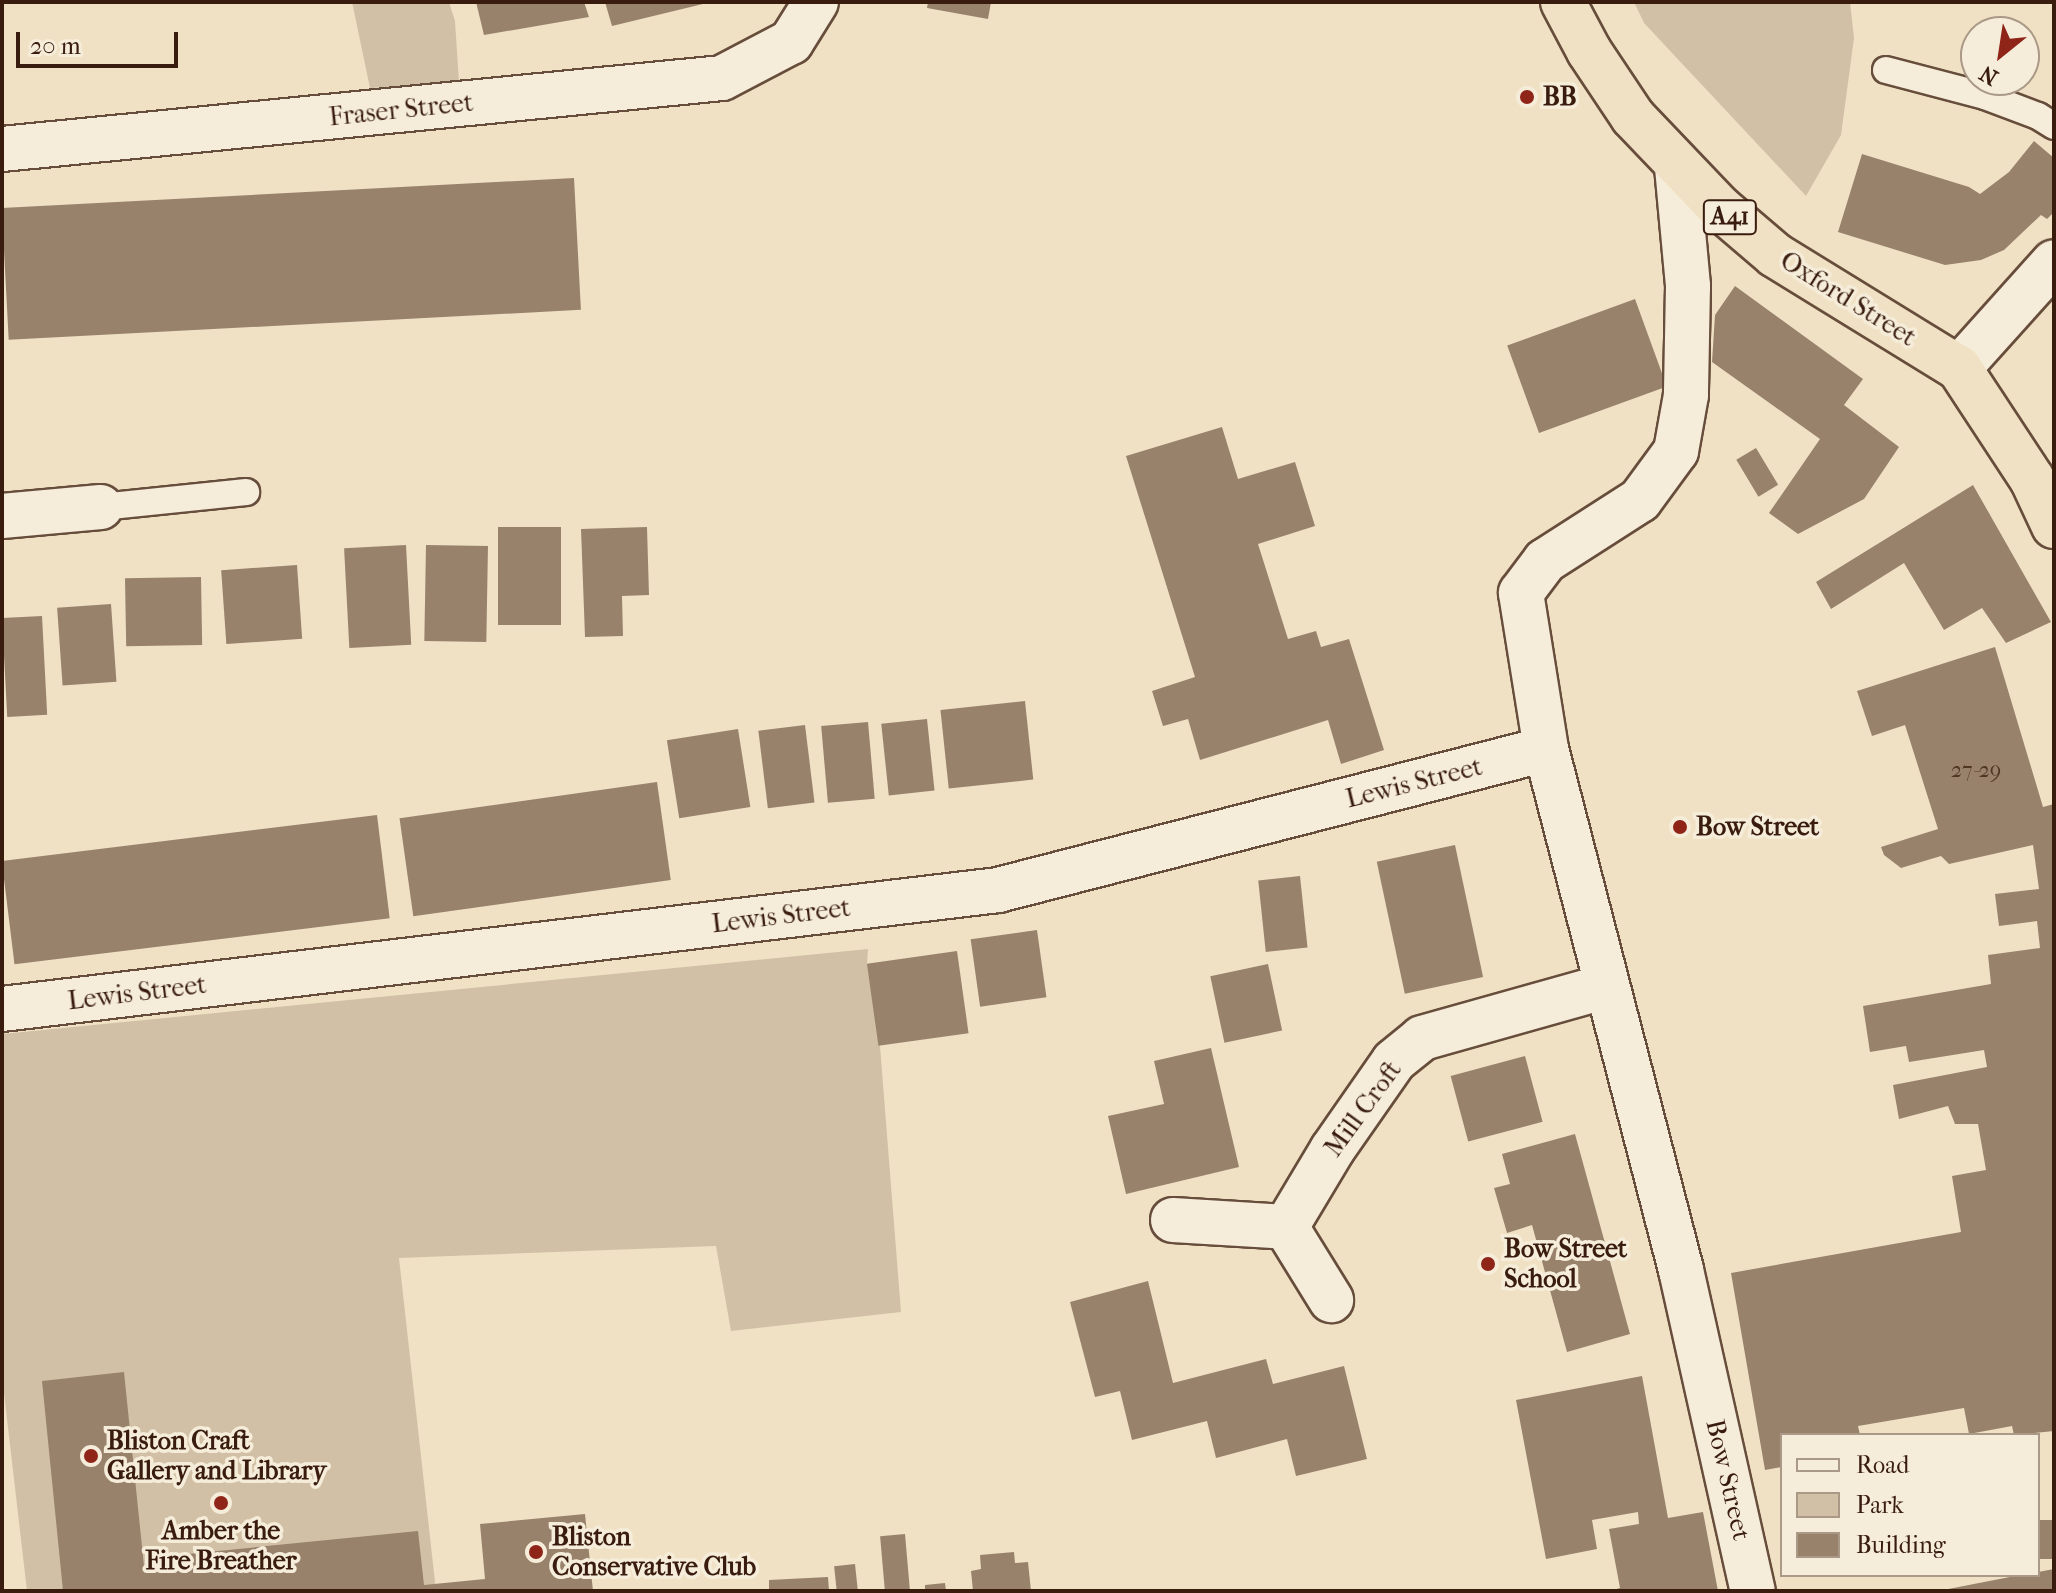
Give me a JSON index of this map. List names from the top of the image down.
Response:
{
  "streets": {
    "highway": ["A41", "Oxford Street"],
    "street": [
      "Fraser Street",
      "Lewis Street",
      "Mill Croft",
      "Bow Street"
    ]
  },
  "crossings": [
    ["A41", "Oxford Street"],
    ["Oxford Street", "Bow Street"],
    ["Lewis Street", "Bow Street"],
    ["Mill Croft", "Bow Street"]
  ],
  "places": [
    "BB",
    "Bow Street",
    "Bow Street School",
    "Bliston Craft Gallery and Library",
    "Amber the Fire Breather",
    "Bliston Conservative Club"
  ],
  "house_numbers": ["27-29"],
  "legend": ["Road", "Park", "Building"],
  "scale_bar": "20 m",
  "north": "bottom left"
}
